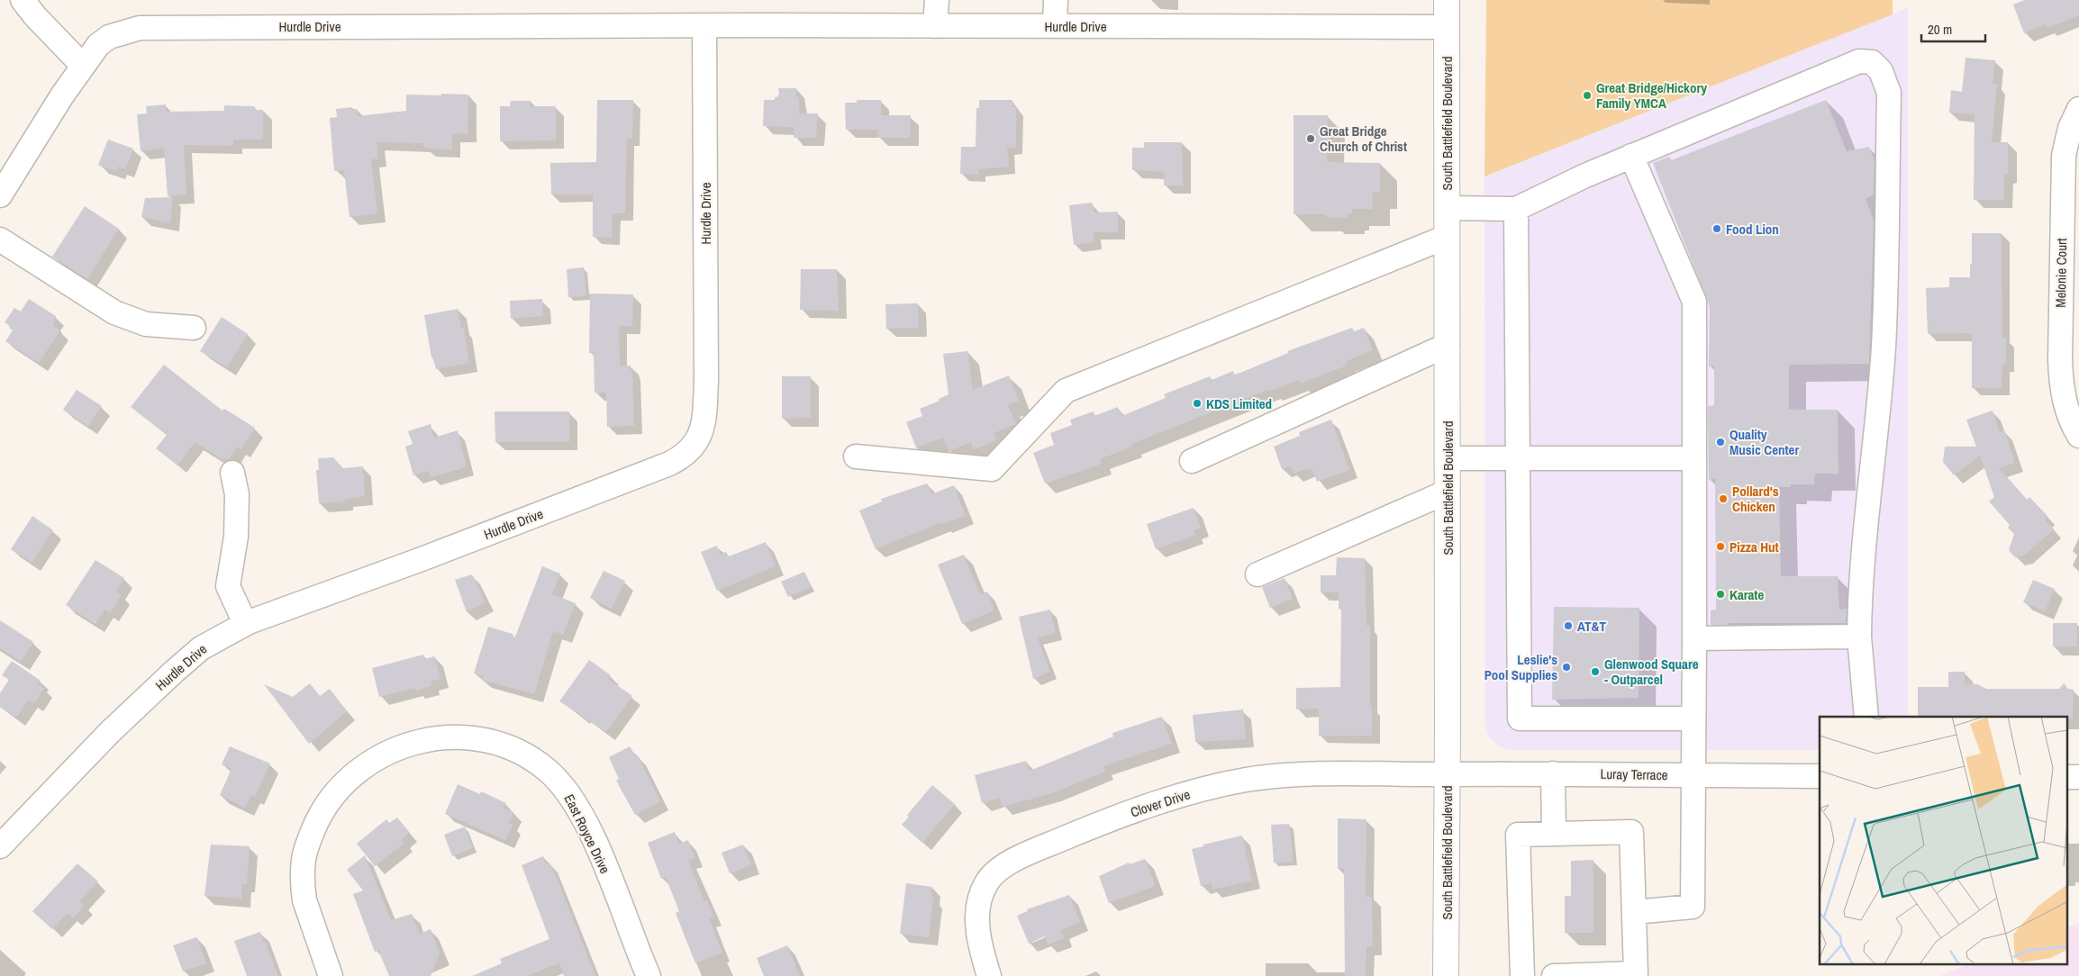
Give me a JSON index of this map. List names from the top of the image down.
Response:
{
  "streets": {
    "main road": ["South Battlefield Boulevard"],
    "street": [
      "Hurdle Drive",
      "Melonie Court",
      "Luray Terrace",
      "Clover Drive",
      "East Royce Drive"
    ]
  },
  "crossings": [
    ["Hurdle Drive", "South Battlefield Boulevard"],
    ["South Battlefield Boulevard", "Luray Terrace"],
    ["South Battlefield Boulevard", "Clover Drive"],
    ["Luray Terrace", "Clover Drive"]
  ],
  "places": [
    "Great Bridge/Hickory Family YMCA",
    "Great Bridge Church of Christ",
    "Food Lion",
    "KDS Limited",
    "Quality Music Center",
    "Pollard's Chicken",
    "Pizza Hut",
    "Karate",
    "AT&T",
    "Leslie's Pool Supplies",
    "Glenwood Square - Outparcel"
  ],
  "scale_bar": "20 m"
}
